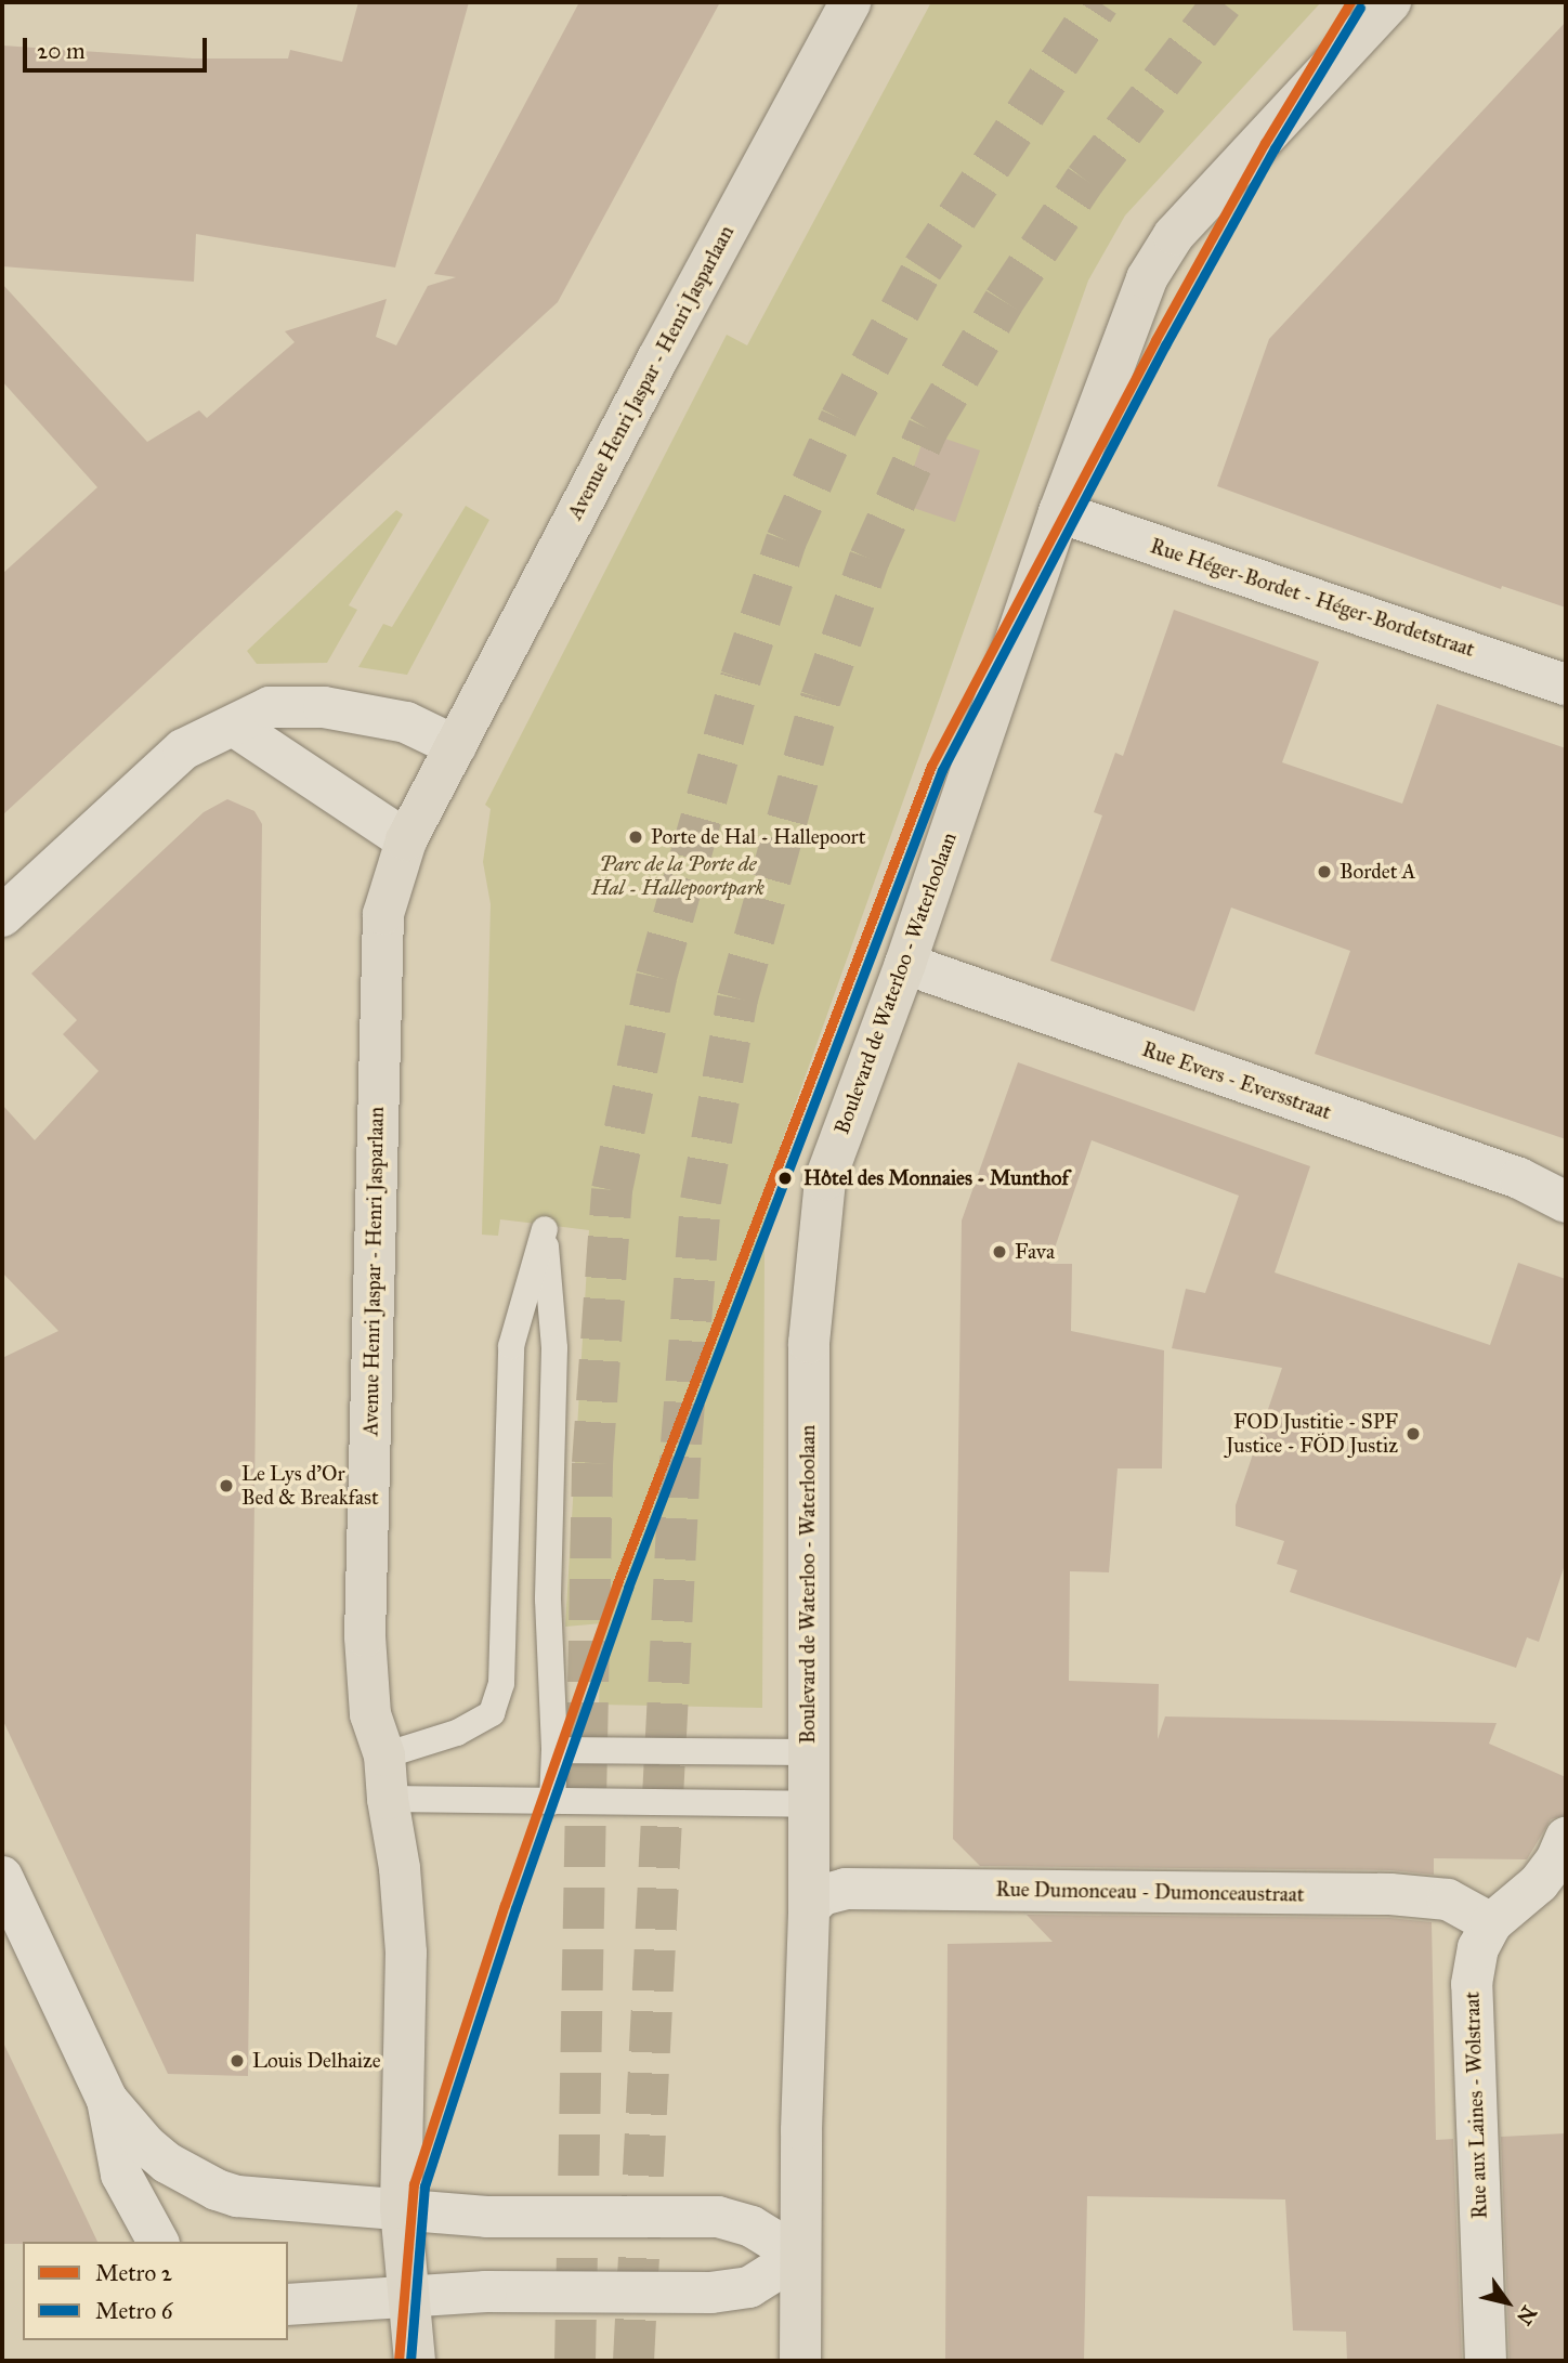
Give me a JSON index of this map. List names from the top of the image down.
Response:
{
  "streets": {
    "main road": ["Avenue Henri Jaspar - Henri Jasparlaan", "Boulevard de Waterloo - Waterloolaan"],
    "street": [
      "Rue Héger-Bordet - Héger-Bordetstraat",
      "Rue Evers - Eversstraat",
      "Rue Dumonceau - Dumonceaustraat",
      "Rue aux Laines - Wolstraat"
    ]
  },
  "crossings": [
    ["Rue Héger-Bordet - Héger-Bordetstraat", "Boulevard de Waterloo - Waterloolaan"],
    ["Boulevard de Waterloo - Waterloolaan", "Rue Evers - Eversstraat"],
    ["Boulevard de Waterloo - Waterloolaan", "Rue Dumonceau - Dumonceaustraat"],
    ["Rue Dumonceau - Dumonceaustraat", "Rue aux Laines - Wolstraat"]
  ],
  "parks": ["Parc de la Porte de Hal - Hallepoortpark"],
  "places": [
    "Porte de Hal - Hallepoort",
    "Bordet A",
    "Hôtel des Monnaies - Munthof",
    "Fava",
    "FOD Justitie - SPF Justice - FÖD Justiz",
    "Le Lys d'Or Bed & Breakfast",
    "Louis Delhaize"
  ],
  "lines": ["metro line 2", "metro line 6"],
  "legend": ["Metro 2", "Metro 6"],
  "scale_bar": "20 m",
  "north": "bottom right"
}
